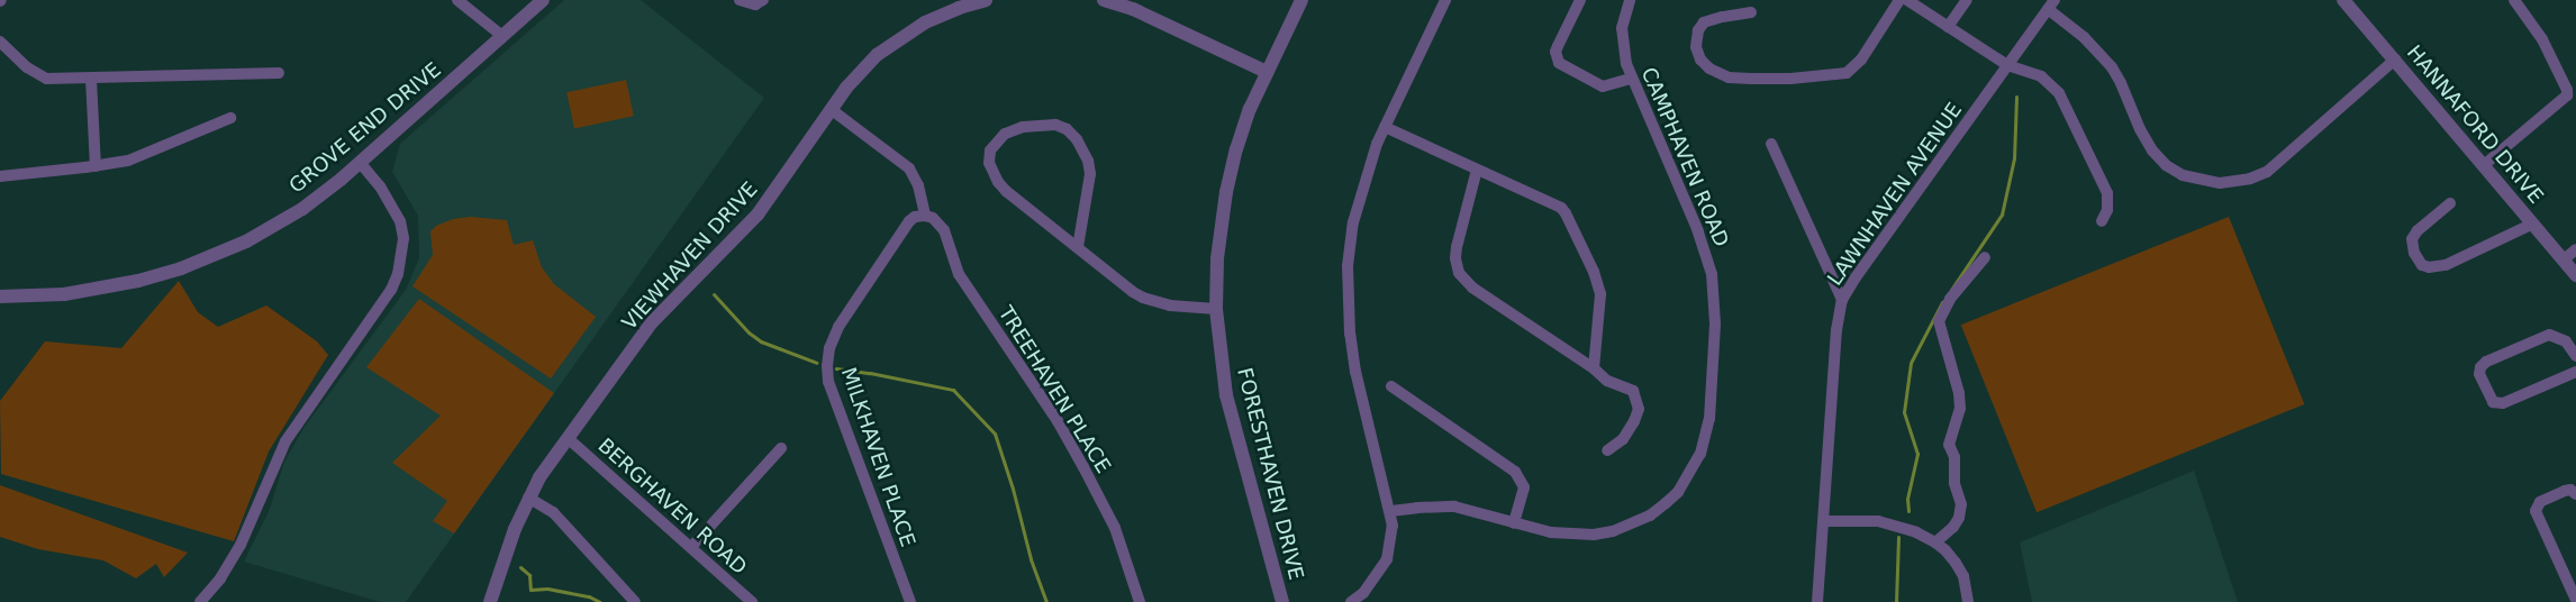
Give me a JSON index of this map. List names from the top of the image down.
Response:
{
  "streets": {
    "street": [
      "HANNAFORD DRIVE",
      "GROVE END DRIVE",
      "CAMPHAVEN ROAD",
      "LAWNHAVEN AVENUE",
      "VIEWHAVEN DRIVE",
      "TREEHAVEN PLACE",
      "MILKHAVEN PLACE",
      "FORESTHAVEN DRIVE",
      "BERGHAVEN ROAD"
    ]
  },
  "crossings": [
    ["VIEWHAVEN DRIVE", "BERGHAVEN ROAD"],
    ["TREEHAVEN PLACE", "MILKHAVEN PLACE"]
  ]
}
